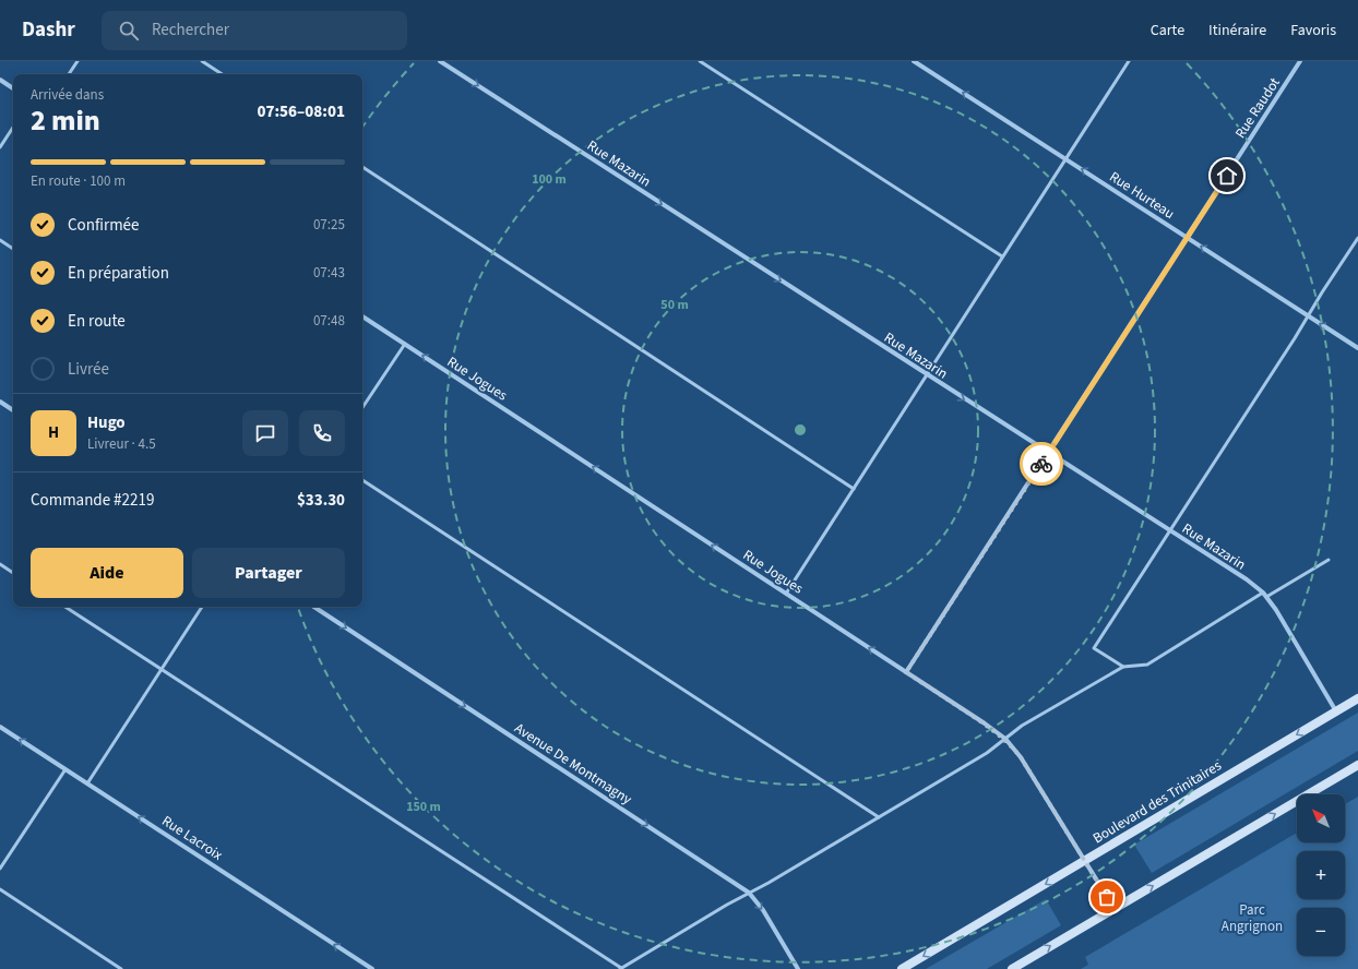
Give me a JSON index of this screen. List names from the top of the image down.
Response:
{
  "streets": {
    "main road": ["Boulevard des Trinitaires"],
    "street": [
      "Rue Raudot",
      "Rue Mazarin",
      "Rue Hurteau",
      "Rue Jogues",
      "Avenue De Montmagny",
      "Rue Lacroix"
    ]
  },
  "crossings": [
    ["Rue Raudot", "Rue Mazarin"],
    ["Rue Raudot", "Rue Hurteau"],
    ["Rue Raudot", "Rue Jogues"],
    ["Rue Mazarin", "Boulevard des Trinitaires"],
    ["Rue Jogues", "Boulevard des Trinitaires"]
  ],
  "one_way": [
    "Rue Mazarin",
    "Rue Hurteau",
    "Rue Jogues",
    "Avenue De Montmagny",
    "Rue Lacroix"
  ],
  "parks": ["Parc Angrignon"],
  "north": "top left",
  "page": {
    "header": "Dashr",
    "search": "Rechercher",
    "nav": ["Carte", "Itinéraire", "Favoris"],
    "heading": ["2 min", "Arrivée dans", "07:56–08:01"],
    "panel": [
      "Hugo",
      "Livreur · 4.5",
      "Commande #2219",
      "$33.30"
    ],
    "bar": "En route · 100 m",
    "list": [
      ["Confirmée", "07:25"],
      ["En préparation", "07:43"],
      ["En route", "07:48"],
      "Livrée"
    ],
    "round": "H",
    "buttons": ["Aide", "Partager"],
    "map_buttons": ["+", "−"]
  },
  "rings": ["100 m", "50 m", "150 m"]
}
